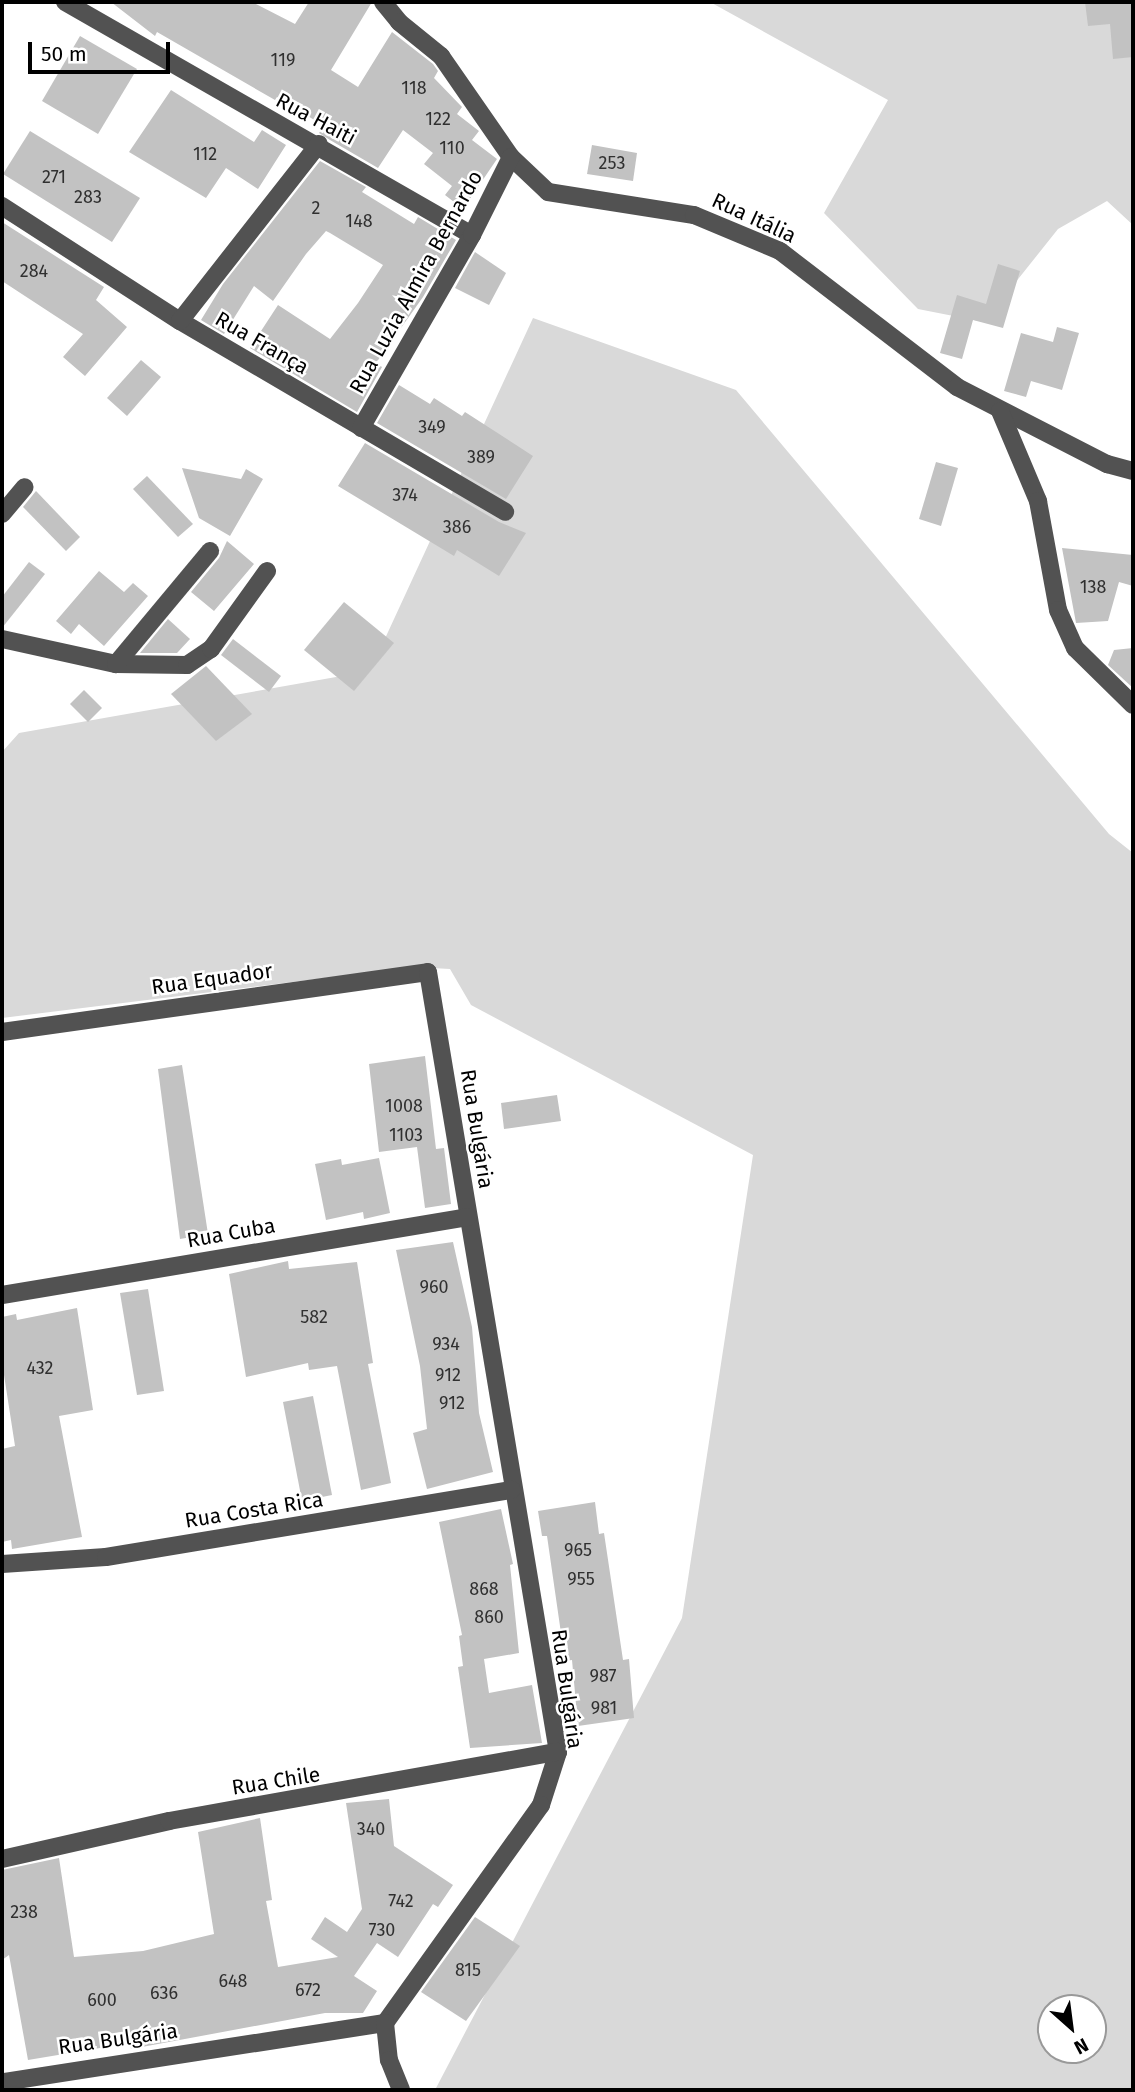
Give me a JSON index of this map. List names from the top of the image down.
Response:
{
  "streets": {
    "street": [
      "Rua Haiti",
      "Rua Itália",
      "Rua Luzia Almira Bernardo",
      "Rua França",
      "Rua Equador",
      "Rua Bulgária",
      "Rua Cuba",
      "Rua Costa Rica",
      "Rua Chile"
    ]
  },
  "crossings": [
    ["Rua Haiti", "Rua Luzia Almira Bernardo"],
    ["Rua Itália", "Rua Luzia Almira Bernardo"],
    ["Rua Luzia Almira Bernardo", "Rua França"],
    ["Rua Equador", "Rua Bulgária"],
    ["Rua Bulgária", "Rua Cuba"],
    ["Rua Bulgária", "Rua Costa Rica"],
    ["Rua Bulgária", "Rua Chile"]
  ],
  "house_numbers": [
    "119",
    "118",
    "122",
    "110",
    "112",
    "253",
    "271",
    "283",
    "2",
    "148",
    "284",
    "349",
    "389",
    "374",
    "386",
    "138",
    "1008",
    "1103",
    "960",
    "582",
    "934",
    "432",
    "912",
    "912",
    "965",
    "955",
    "868",
    "860",
    "987",
    "981",
    "340",
    "742",
    "238",
    "730",
    "815",
    "648",
    "672",
    "636",
    "600"
  ],
  "scale_bar": "50 m",
  "north": "bottom right"
}
